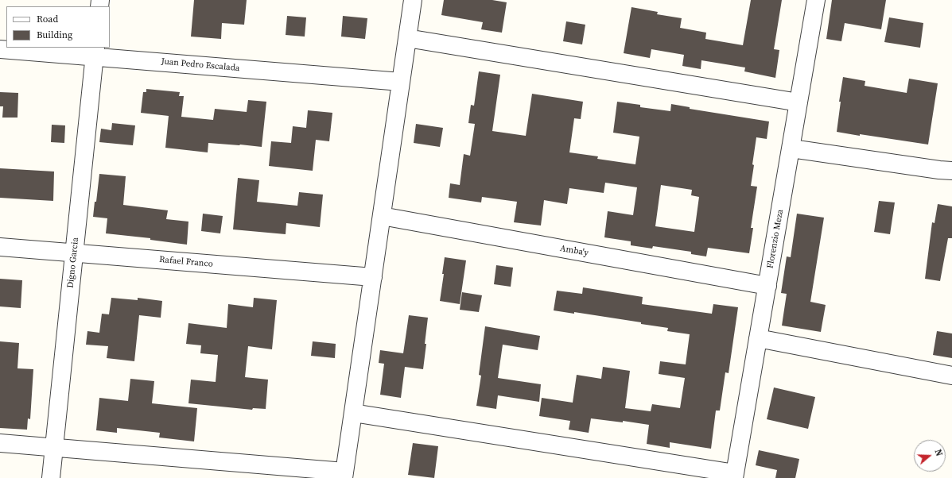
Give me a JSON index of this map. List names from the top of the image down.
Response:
{
  "streets": {
    "street": [
      "Juan Pedro Escalada",
      "Florenzio Meza",
      "Amba'y",
      "Rafael Franco",
      "Digno Garcia"
    ]
  },
  "crossings": [
    ["Juan Pedro Escalada", "Digno Garcia"],
    ["Florenzio Meza", "Amba'y"],
    ["Rafael Franco", "Digno Garcia"]
  ],
  "legend": ["Road", "Building"],
  "north": "right"
}
